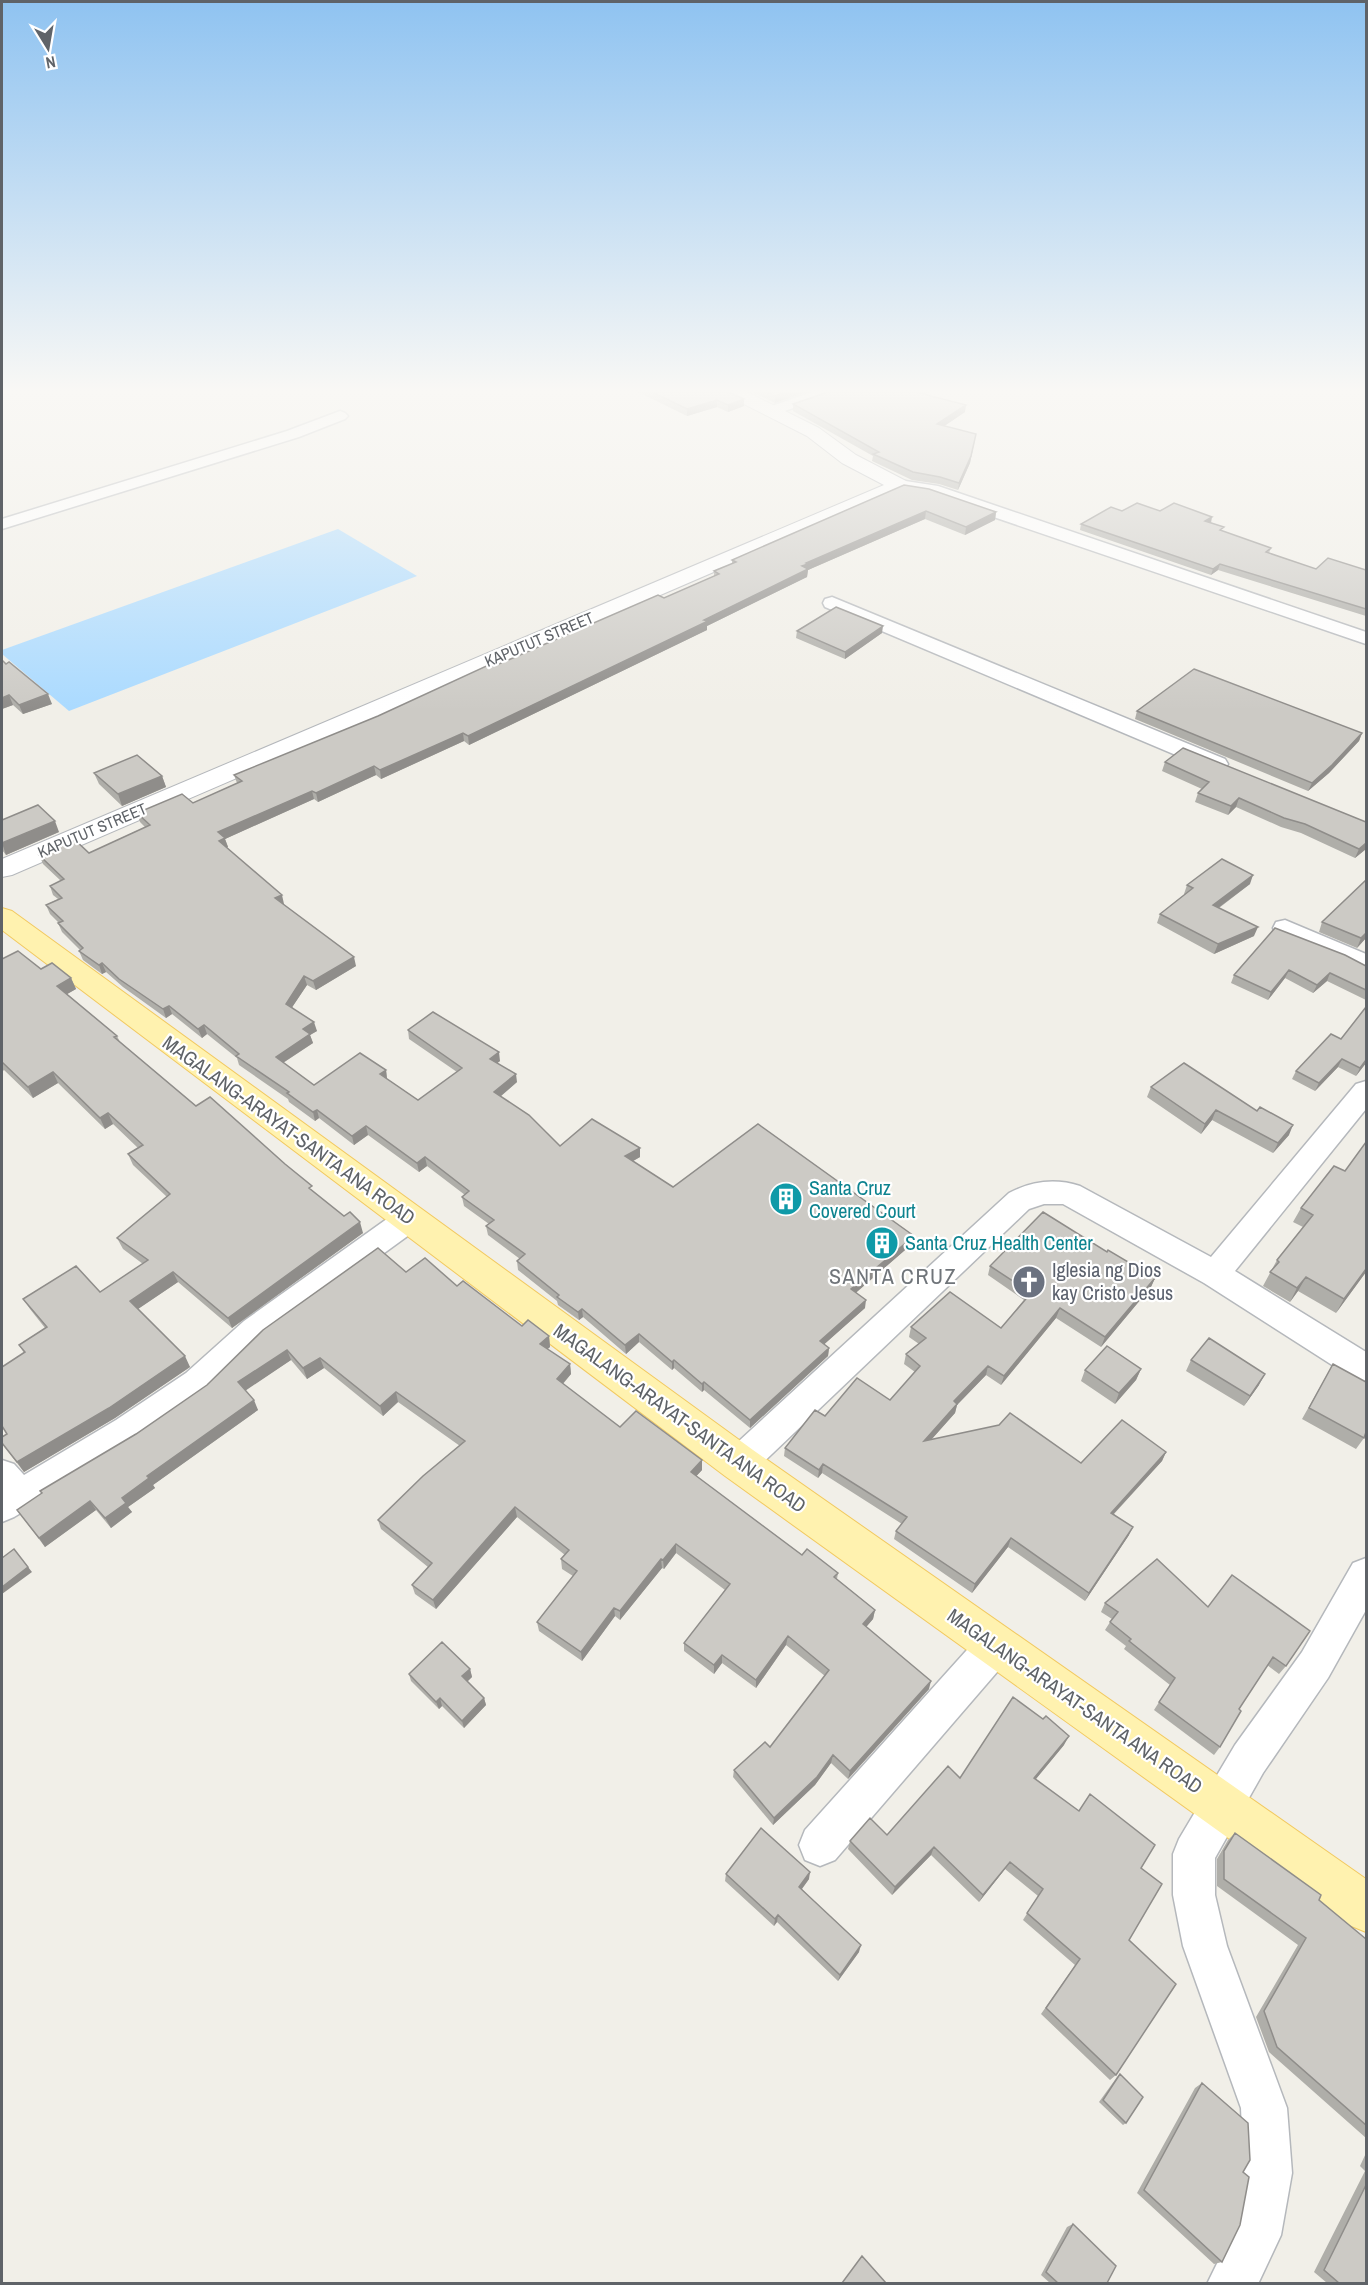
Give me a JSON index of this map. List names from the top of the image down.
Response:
{
  "streets": {
    "main road": ["MAGALANG-ARAYAT-SANTA ANA ROAD"],
    "street": ["KAPUTUT STREET"]
  },
  "districts": ["SANTA CRUZ"],
  "places": {
    "building": ["Santa Cruz Covered Court", "Santa Cruz Health Center"],
    "church": ["Iglesia ng Dios kay Cristo Jesus"]
  },
  "north": "bottom"
}
